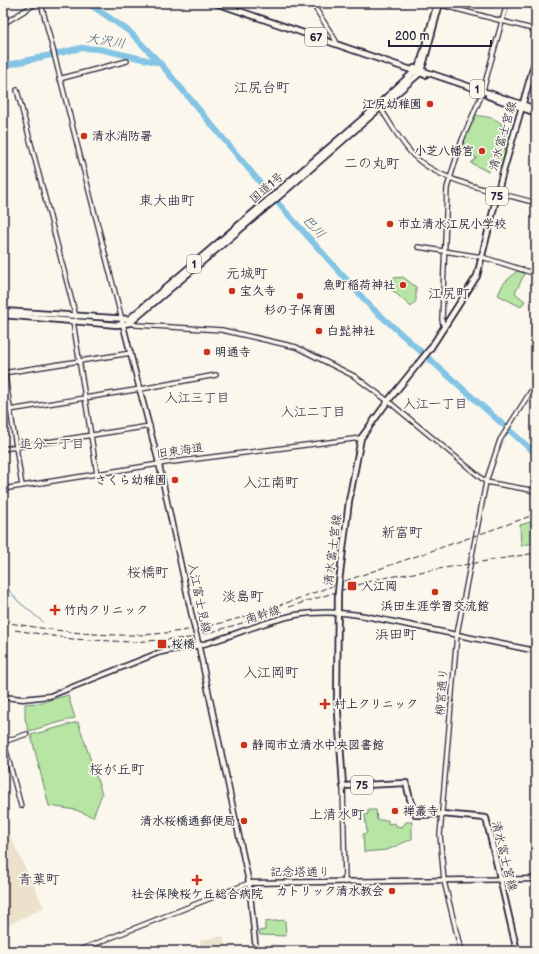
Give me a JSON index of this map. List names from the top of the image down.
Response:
{
  "streets": {
    "main road": [
      "67",
      "1",
      "清水富士宮線",
      "国道1号",
      "75",
      "入江富士見線",
      "南幹線",
      "記念塔通り"
    ],
    "street": ["旧東海道", "柳宮通り"]
  },
  "crossings": [
    ["67", "1"],
    ["67", "国道1号"],
    ["1", "清水富士宮線"],
    ["1", "国道1号"],
    ["清水富士宮線", "旧東海道"],
    ["清水富士宮線", "南幹線"],
    ["清水富士宮線", "柳宮通り"],
    ["清水富士宮線", "記念塔通り"],
    ["旧東海道", "入江富士見線"],
    ["入江富士見線", "南幹線"],
    ["入江富士見線", "記念塔通り"],
    ["南幹線", "柳宮通り"],
    ["柳宮通り", "記念塔通り"]
  ],
  "districts": [
    "江尻台町",
    "二の丸町",
    "東大曲町",
    "元城町",
    "江尻町",
    "入江三丁目",
    "入江一丁目",
    "入江二丁目",
    "追分一丁目",
    "入江南町",
    "新富町",
    "桜橋町",
    "淡島町",
    "浜田町",
    "入江岡町",
    "桜が丘町",
    "上清水町",
    "青葉町"
  ],
  "water": ["大沢川", "巴川"],
  "places": {
    "other": [
      "江尻幼稚園",
      "清水消防署",
      "小芝八幡宮",
      "市立清水江尻小学校",
      "魚町稲荷神社",
      "宝久寺",
      "杉の子保育園",
      "白髭神社",
      "明通寺",
      "さくら幼稚園",
      "浜田生涯学習交流館",
      "静岡市立清水中央図書館",
      "禅叢寺",
      "清水桜橋通郵便局",
      "カトリック清水教会"
    ],
    "transit": ["入江岡", "桜橋"],
    "health": ["竹内クリニック", "村上クリニック", "社会保険桜ケ丘総合病院"]
  },
  "scale_bar": "200 m"
}
